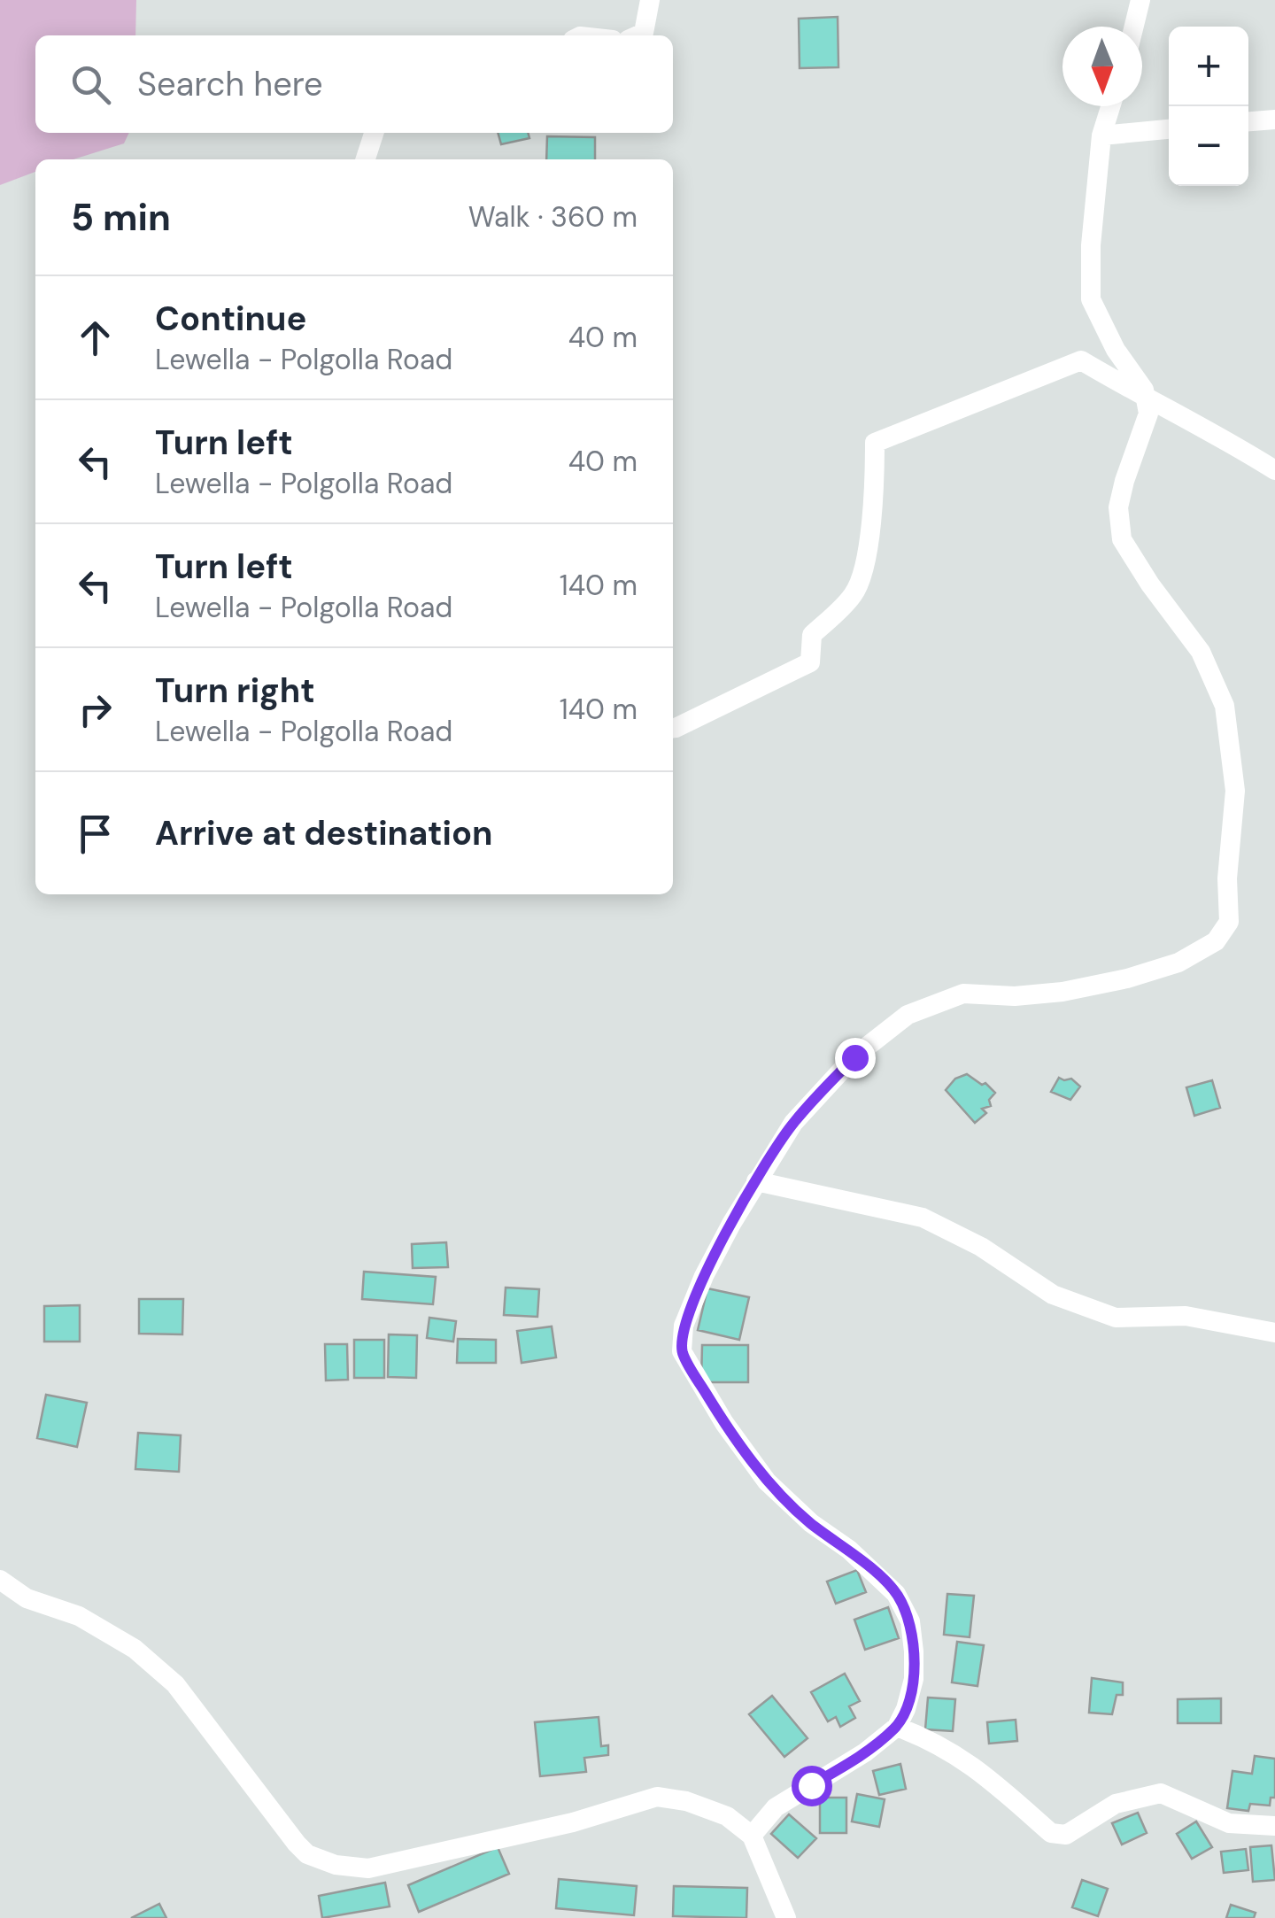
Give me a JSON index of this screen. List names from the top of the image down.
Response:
{
  "north": "bottom",
  "page": {
    "map_buttons": ["+", "−"],
    "search": "Search here",
    "heading": ["5 min", "Walk · 360 m"],
    "list": [
      ["Continue", "Lewella - Polgolla Road", "40 m"],
      ["Turn left", "Lewella - Polgolla Road", "40 m"],
      ["Turn left", "Lewella - Polgolla Road", "140 m"],
      ["Turn right", "Lewella - Polgolla Road", "140 m"],
      "Arrive at destination"
    ]
  }
}
